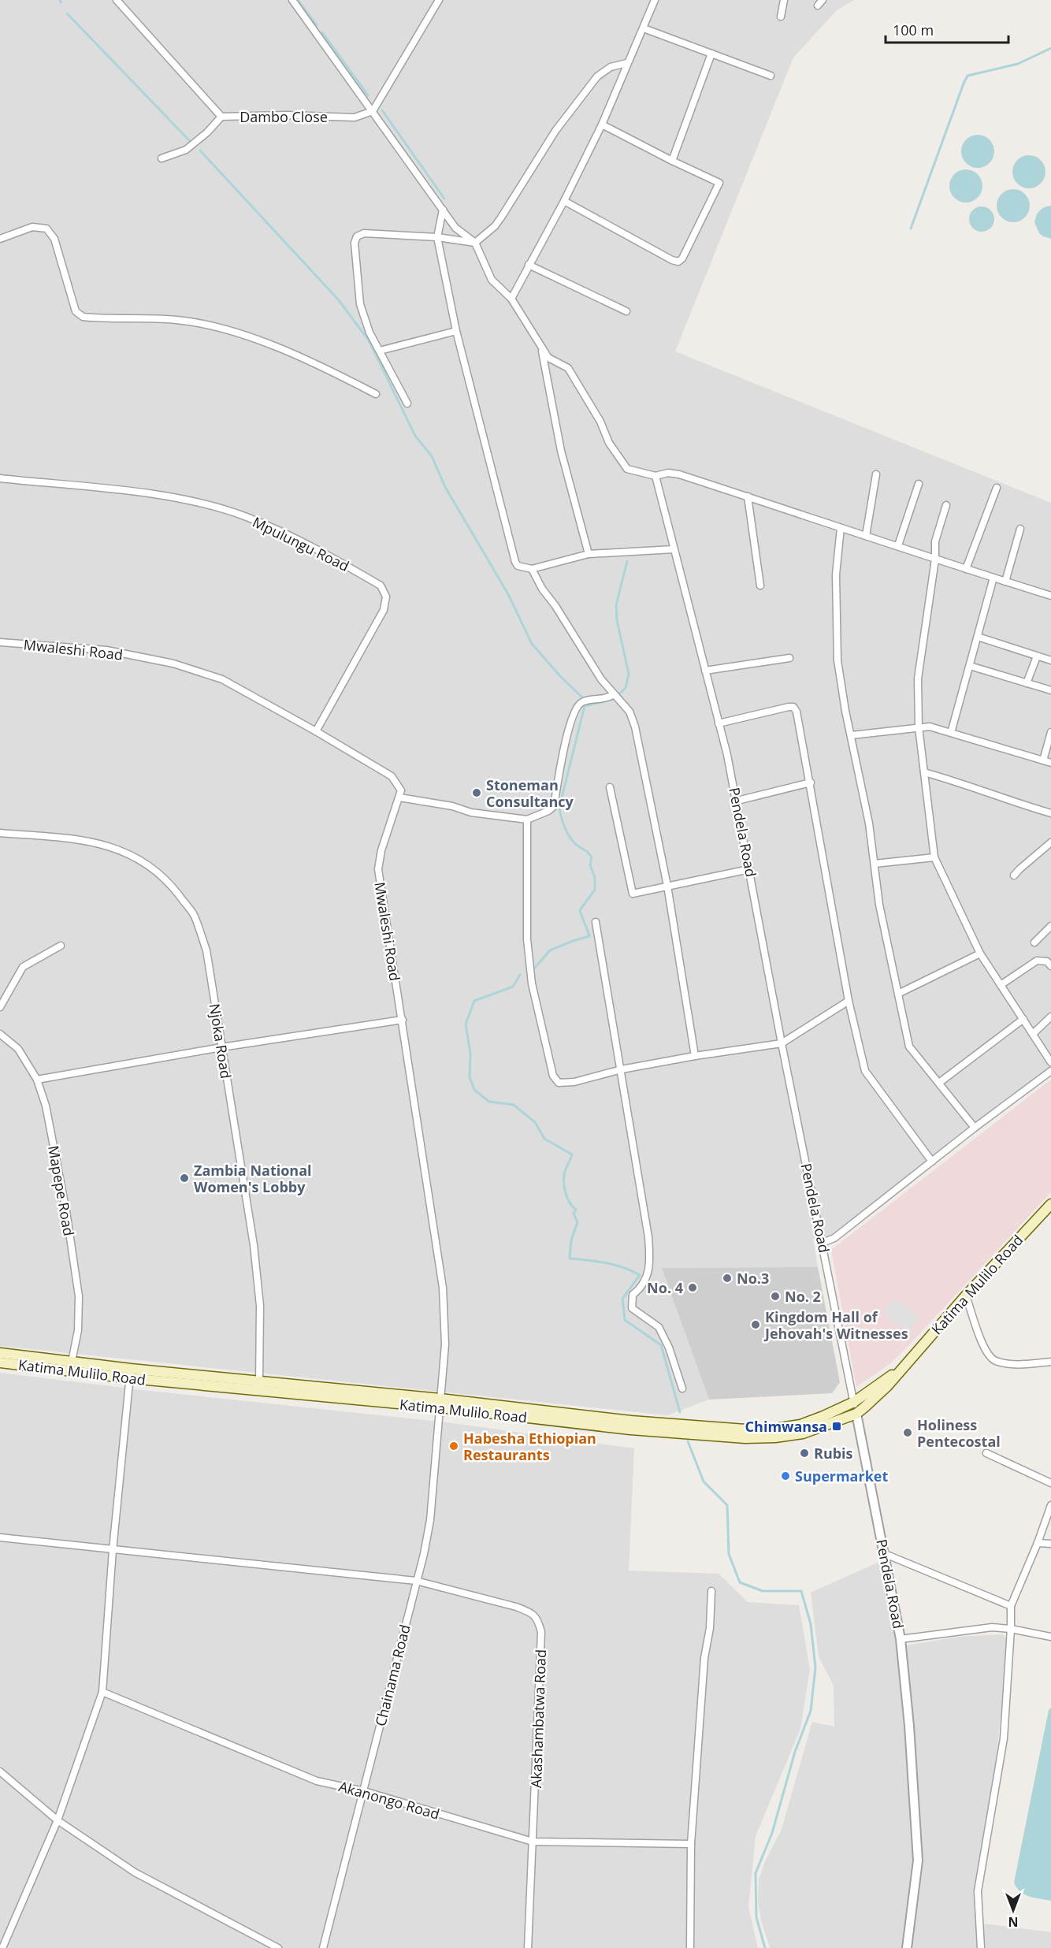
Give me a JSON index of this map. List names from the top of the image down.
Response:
{
  "streets": {
    "main road": ["Katima Mulilo Road"],
    "street": [
      "Dambo Close",
      "Mpulungu Road",
      "Mwaleshi Road",
      "Pendela Road",
      "Njoka Road",
      "Mapepe Road",
      "Chainama Road",
      "Akashambatwa Road",
      "Akanongo Road"
    ]
  },
  "crossings": [
    ["Mpulungu Road", "Mwaleshi Road"],
    ["Mwaleshi Road", "Katima Mulilo Road"],
    ["Mwaleshi Road", "Chainama Road"],
    ["Pendela Road", "Katima Mulilo Road"],
    ["Njoka Road", "Katima Mulilo Road"],
    ["Mapepe Road", "Katima Mulilo Road"],
    ["Katima Mulilo Road", "Chainama Road"],
    ["Chainama Road", "Akashambatwa Road"],
    ["Chainama Road", "Akanongo Road"],
    ["Akashambatwa Road", "Akanongo Road"]
  ],
  "places": {
    "other": [
      "Stoneman Consultancy",
      "Zambia National Women's Lobby",
      "No.3",
      "No. 4",
      "No. 2",
      "Kingdom Hall of Jehovah's Witnesses",
      "Holiness Pentecostal",
      "Habesha Ethiopian Restaurants",
      "Rubis",
      "Supermarket"
    ],
    "transit": ["Chimwansa"]
  },
  "scale_bar": "100 m",
  "north": "bottom"
}
